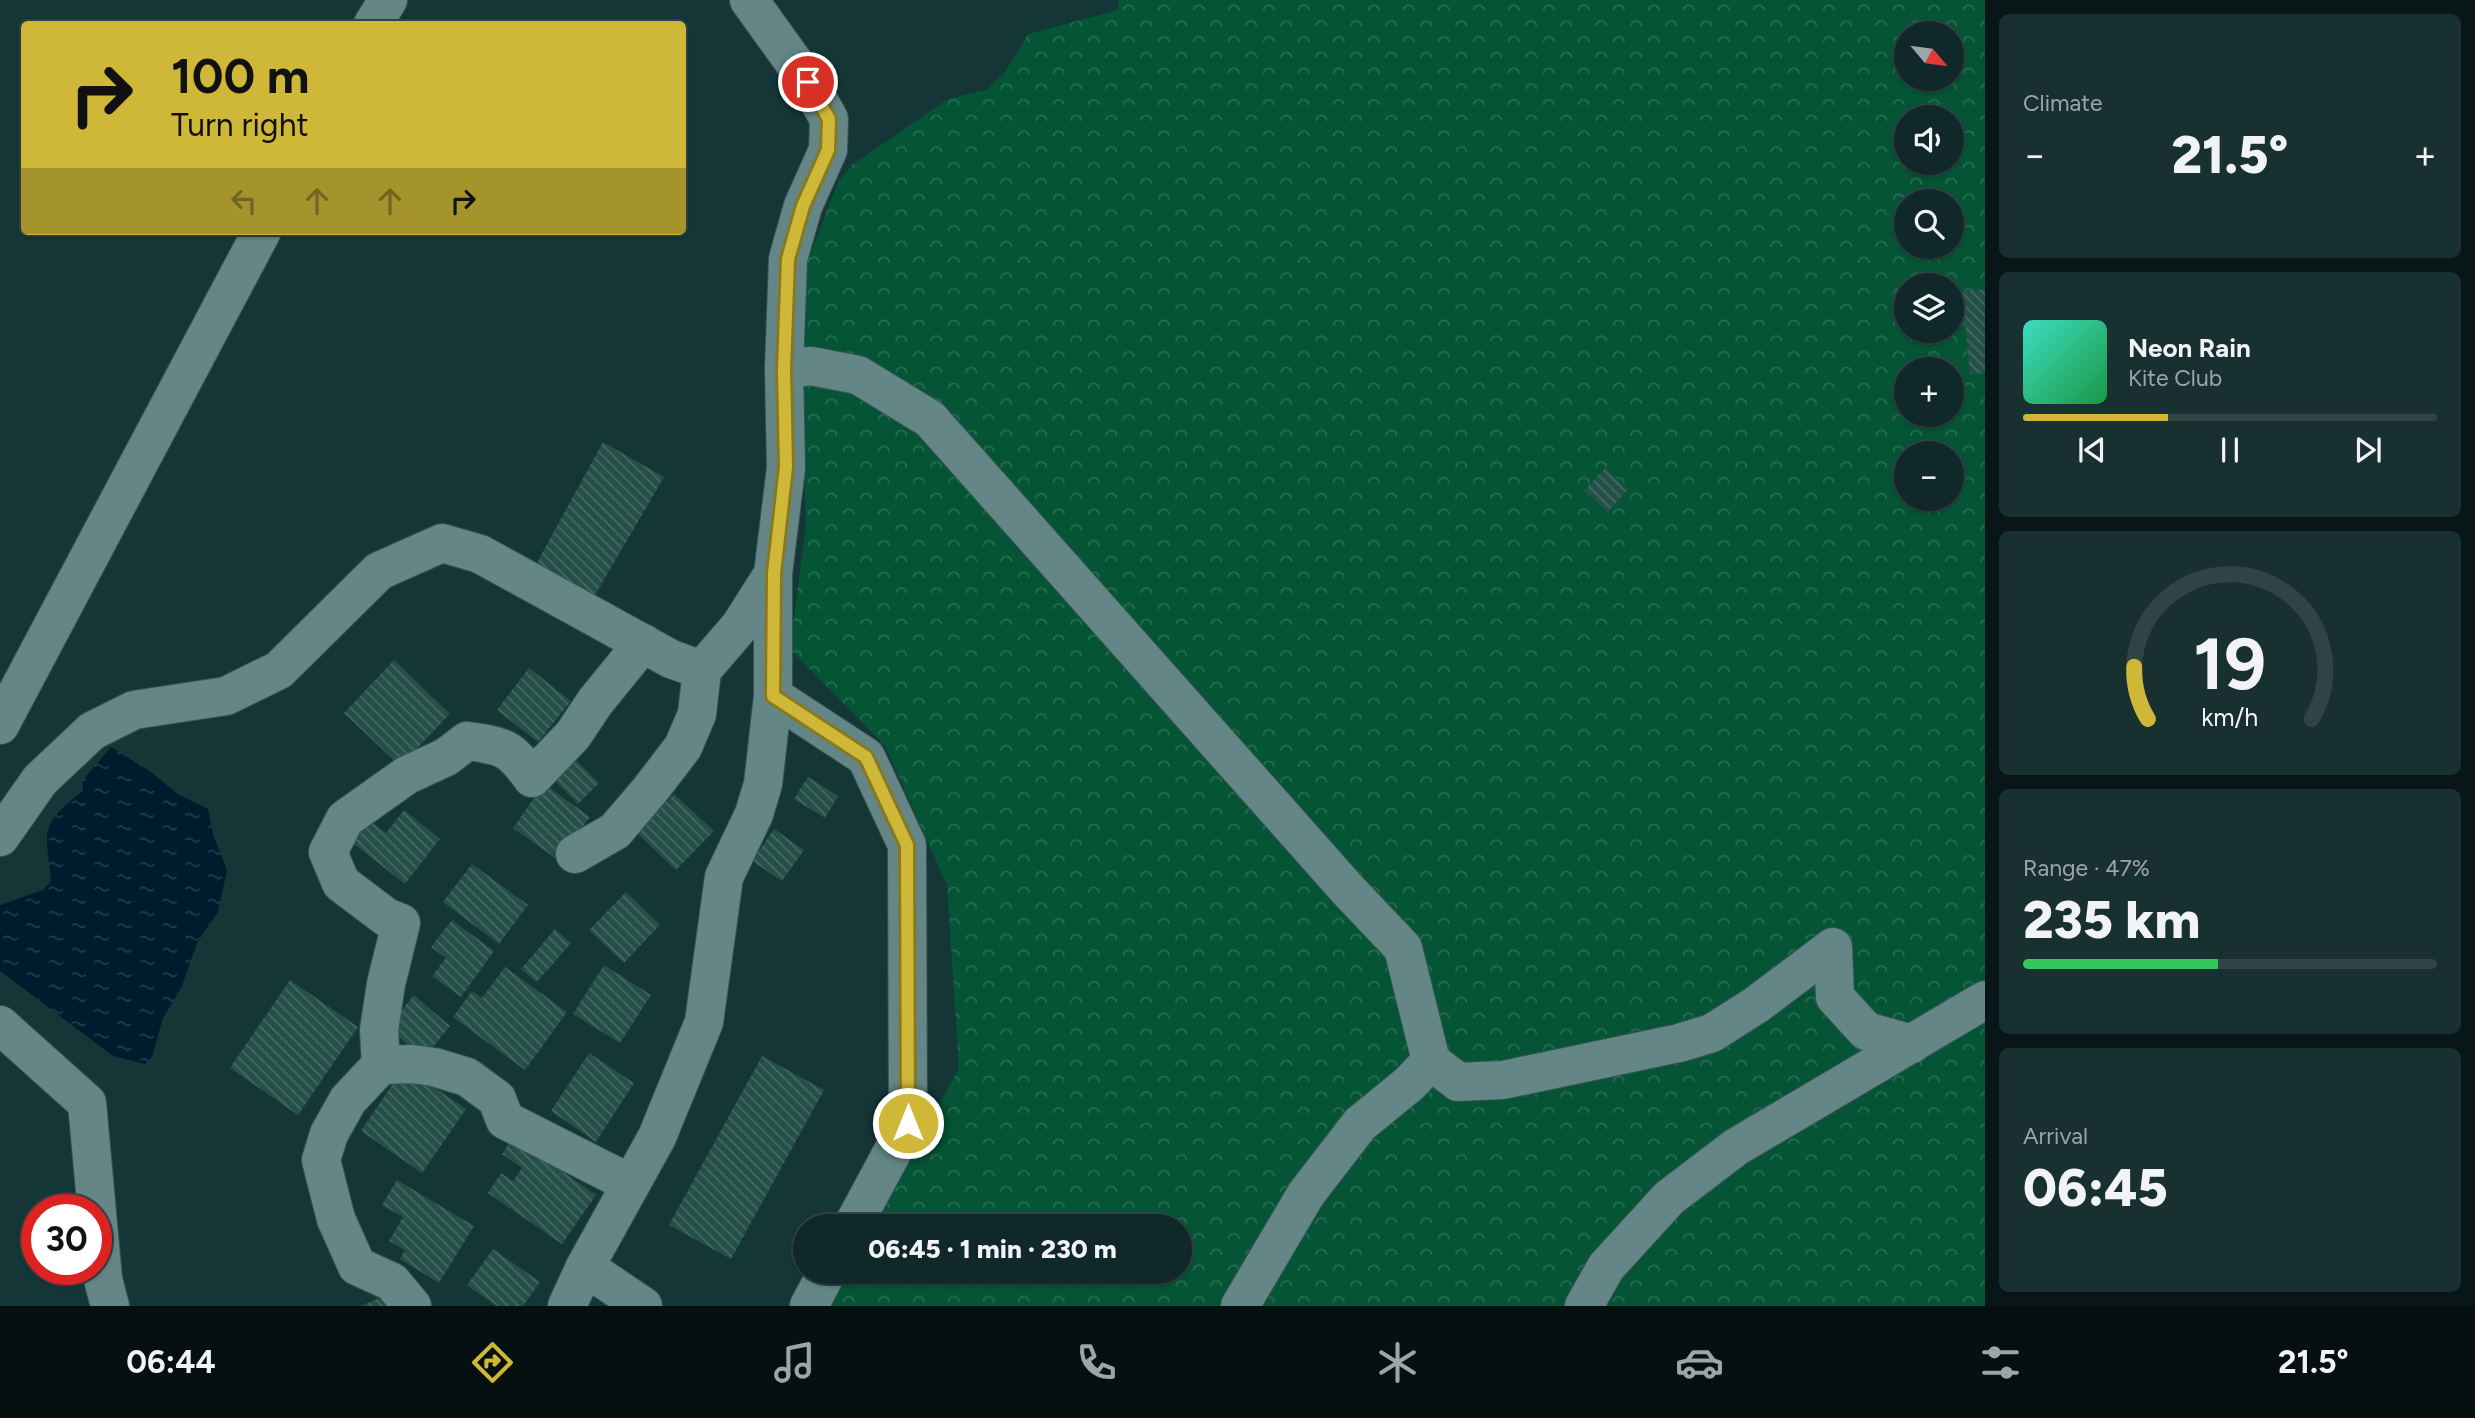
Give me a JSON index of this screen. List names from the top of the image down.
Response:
{
  "north": "bottom right",
  "page": {
    "tile": [
      "Climate",
      ["Range · 47%", "235 km"],
      ["Arrival", "06:45"]
    ],
    "map_buttons": ["+", "−"],
    "turn": ["100 m", "Turn right"],
    "heat": ["−", "21.5°", "+"],
    "song": ["Neon Rain", "Kite Club"],
    "limit": "30",
    "trip": "06:45 · 1 min · 230 m",
    "tabs": ["06:44", "21.5°"],
    "gauge": ["19", "km/h"]
  }
}
